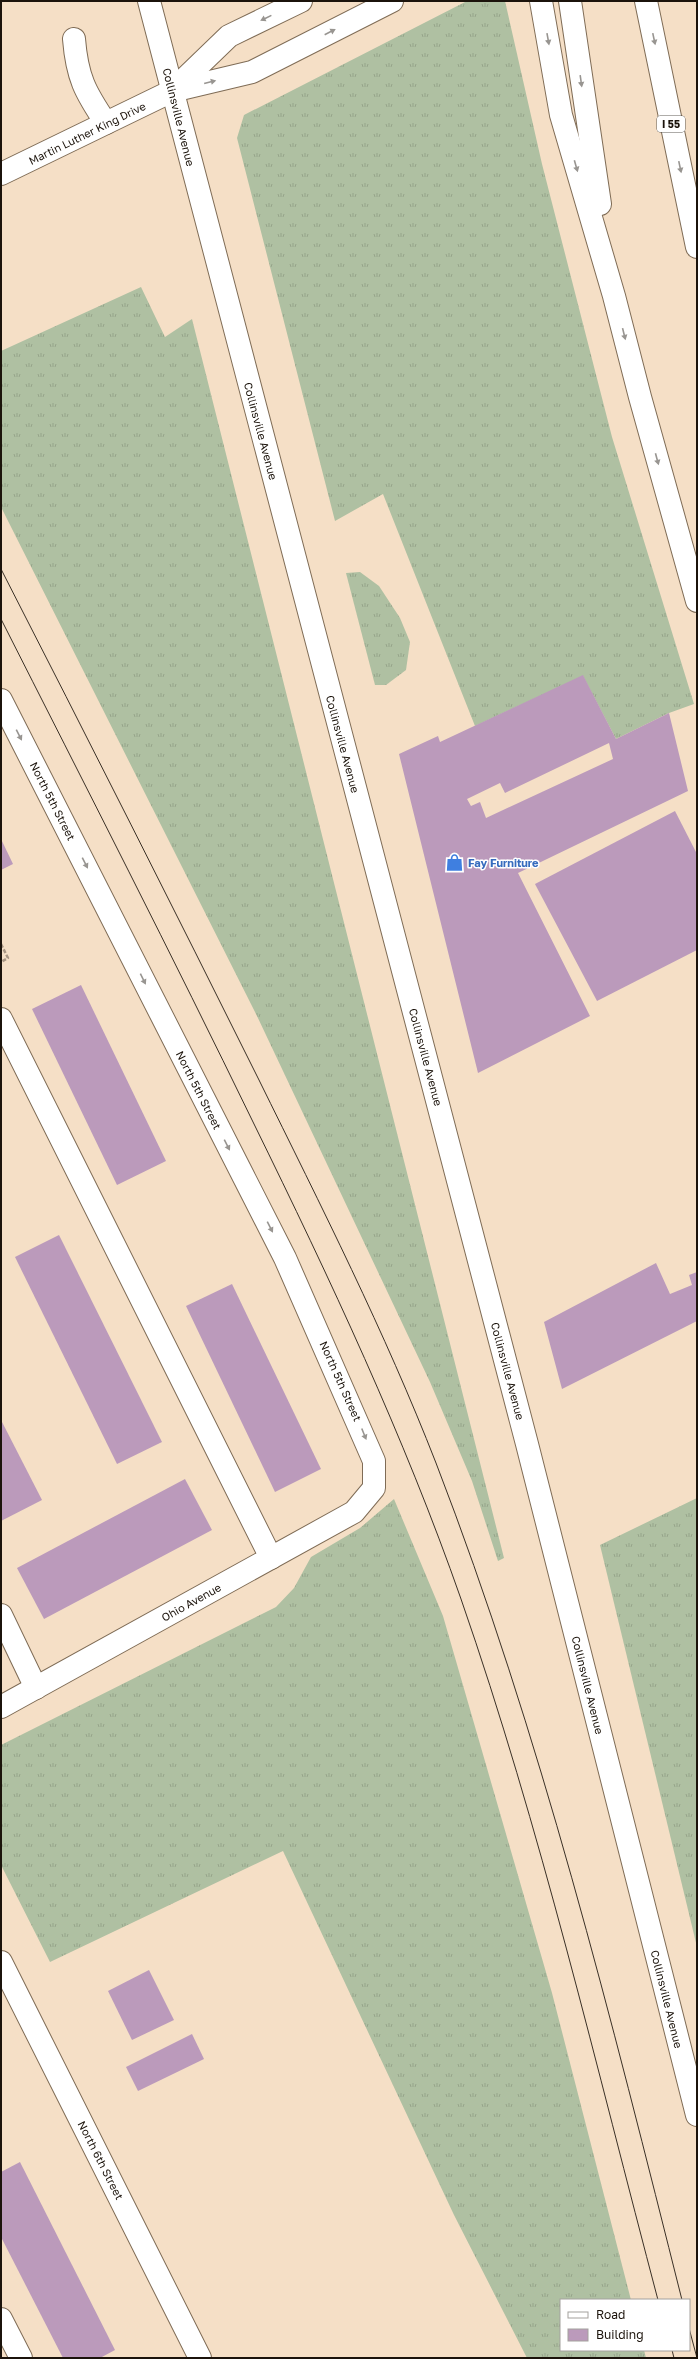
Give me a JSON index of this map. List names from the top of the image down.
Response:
{
  "streets": {
    "main road": [
      "Collinsville Avenue",
      "I 55",
      "Martin Luther King Drive",
      "North 5th Street",
      "Ohio Avenue",
      "North 6th Street"
    ]
  },
  "crossings": [
    ["Collinsville Avenue", "Martin Luther King Drive"],
    ["North 5th Street", "Ohio Avenue"]
  ],
  "places": {
    "shop": ["Fay Furniture"]
  },
  "legend": ["Road", "Building"]
}
